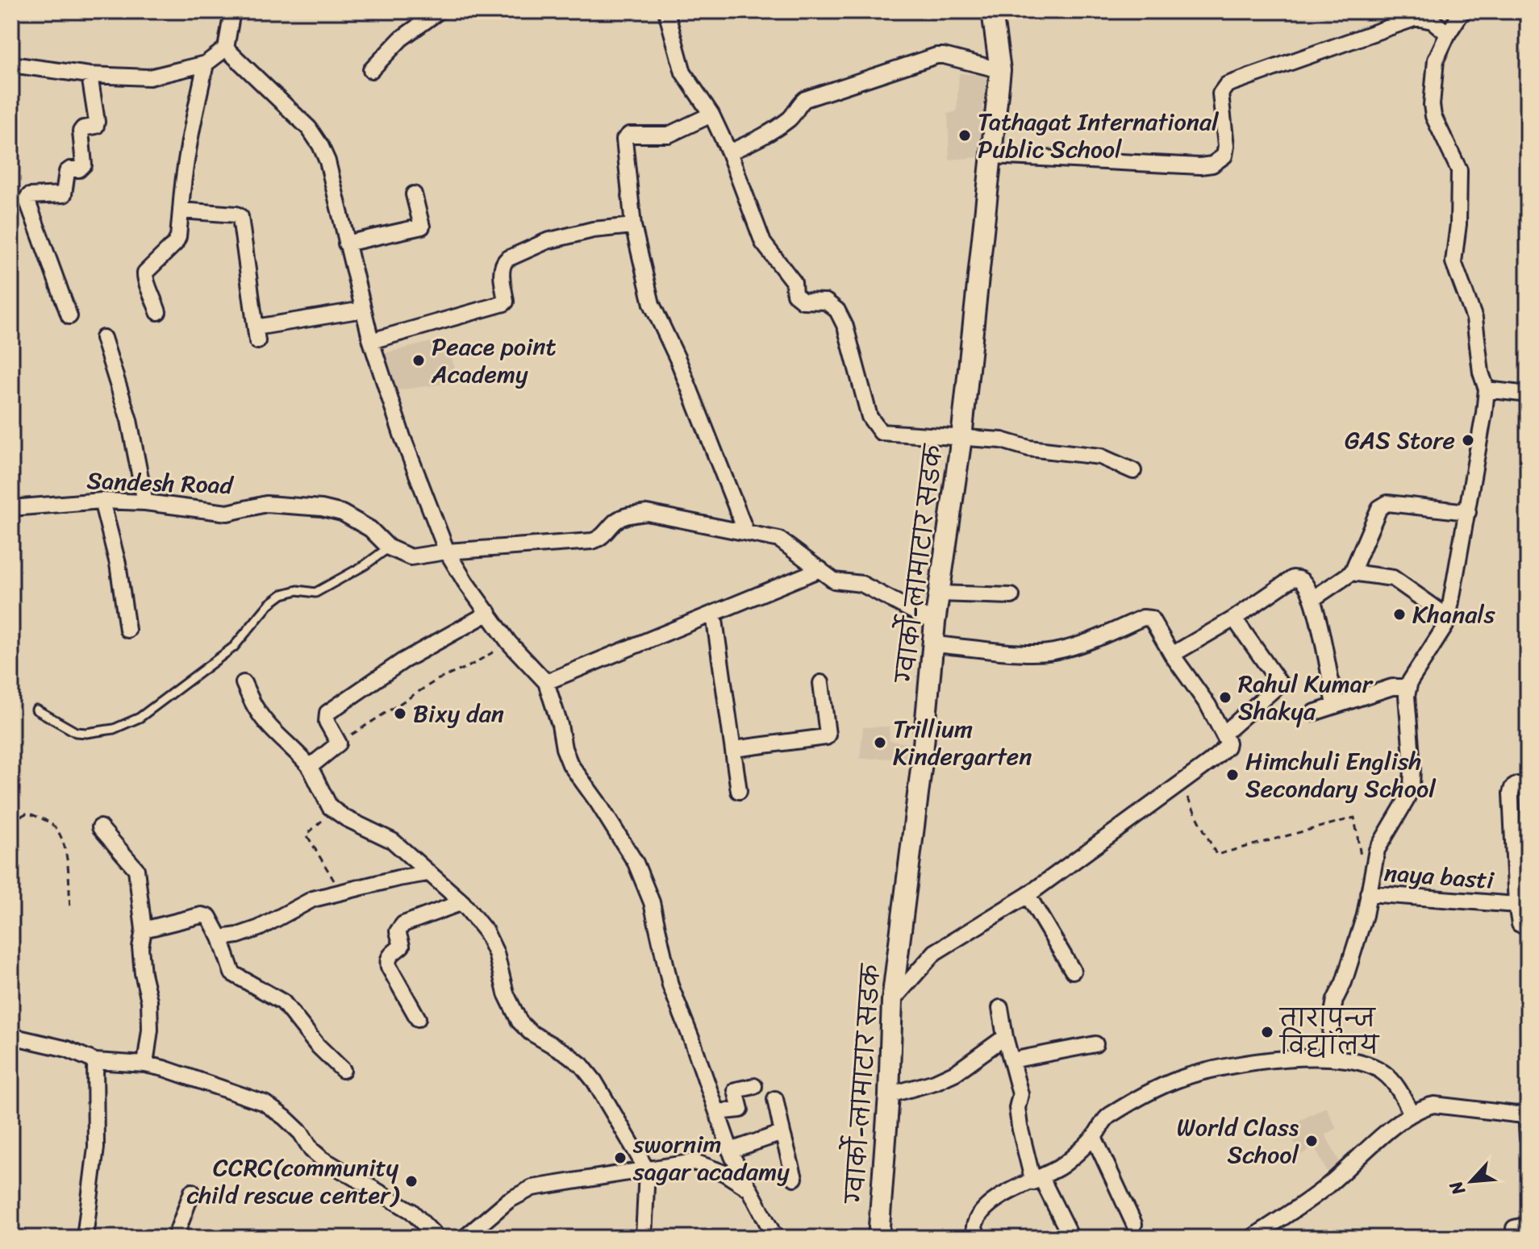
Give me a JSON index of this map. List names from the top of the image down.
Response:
{
  "streets": {
    "main road": ["ग्वार्को-लामाटार सडक"],
    "street": ["Sandesh Road", "naya basti"]
  },
  "crossings": [
    ["Sandesh Road", "ग्वार्को-लामाटार सडक"]
  ],
  "places": [
    "Tathagat International Public School",
    "Peace point Academy",
    "GAS Store",
    "Khanals",
    "Rahul Kumar Shakya",
    "Bixy dan",
    "Trillium Kindergarten",
    "Himchuli English Secondary School",
    "तारापुन्ज विद्यालय",
    "World Class School",
    "swornim sagar acadamy",
    "CCRC(community child rescue center)"
  ],
  "north": "bottom left"
}
